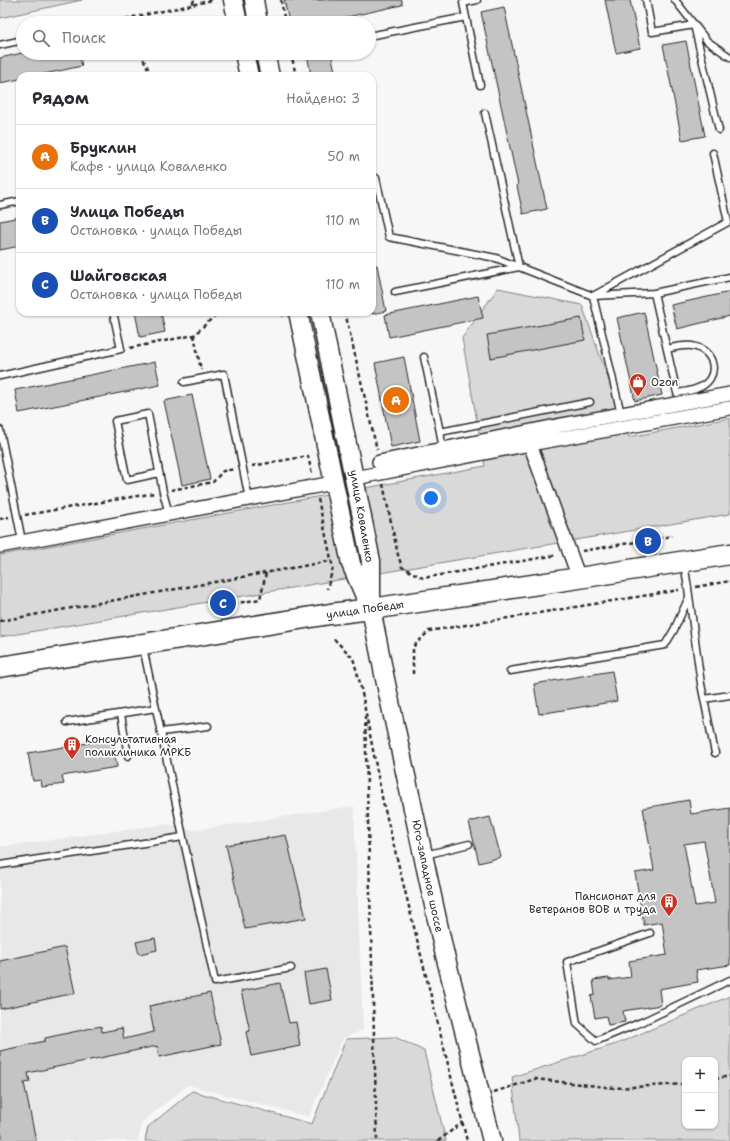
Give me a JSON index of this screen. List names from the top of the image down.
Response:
{
  "streets": {
    "main road": ["улица Коваленко", "улица Победы", "Юго-западное шоссе"]
  },
  "crossings": [
    ["улица Коваленко", "улица Победы"],
    ["улица Коваленко", "Юго-западное шоссе"],
    ["улица Победы", "Юго-западное шоссе"]
  ],
  "places": {
    "shop": ["Ozon"],
    "building": ["Консультативная поликлиника МРКБ", "Пансионат для Ветеранов ВОВ и труда"]
  },
  "page": {
    "search": "Поиск",
    "heading": ["Рядом", "Найдено: 3"],
    "list": [
      {
        "mark": "A",
        "name": "Бруклин",
        "note": "Кафе · улица Коваленко",
        "value": "50 m"
      },
      {
        "mark": "B",
        "name": "Улица Победы",
        "note": "Остановка · улица Победы",
        "value": "110 m"
      },
      {
        "mark": "C",
        "name": "Шайговская",
        "note": "Остановка · улица Победы",
        "value": "110 m"
      }
    ],
    "pins": ["A", "B", "C"],
    "map_buttons": ["+", "−"]
  }
}
